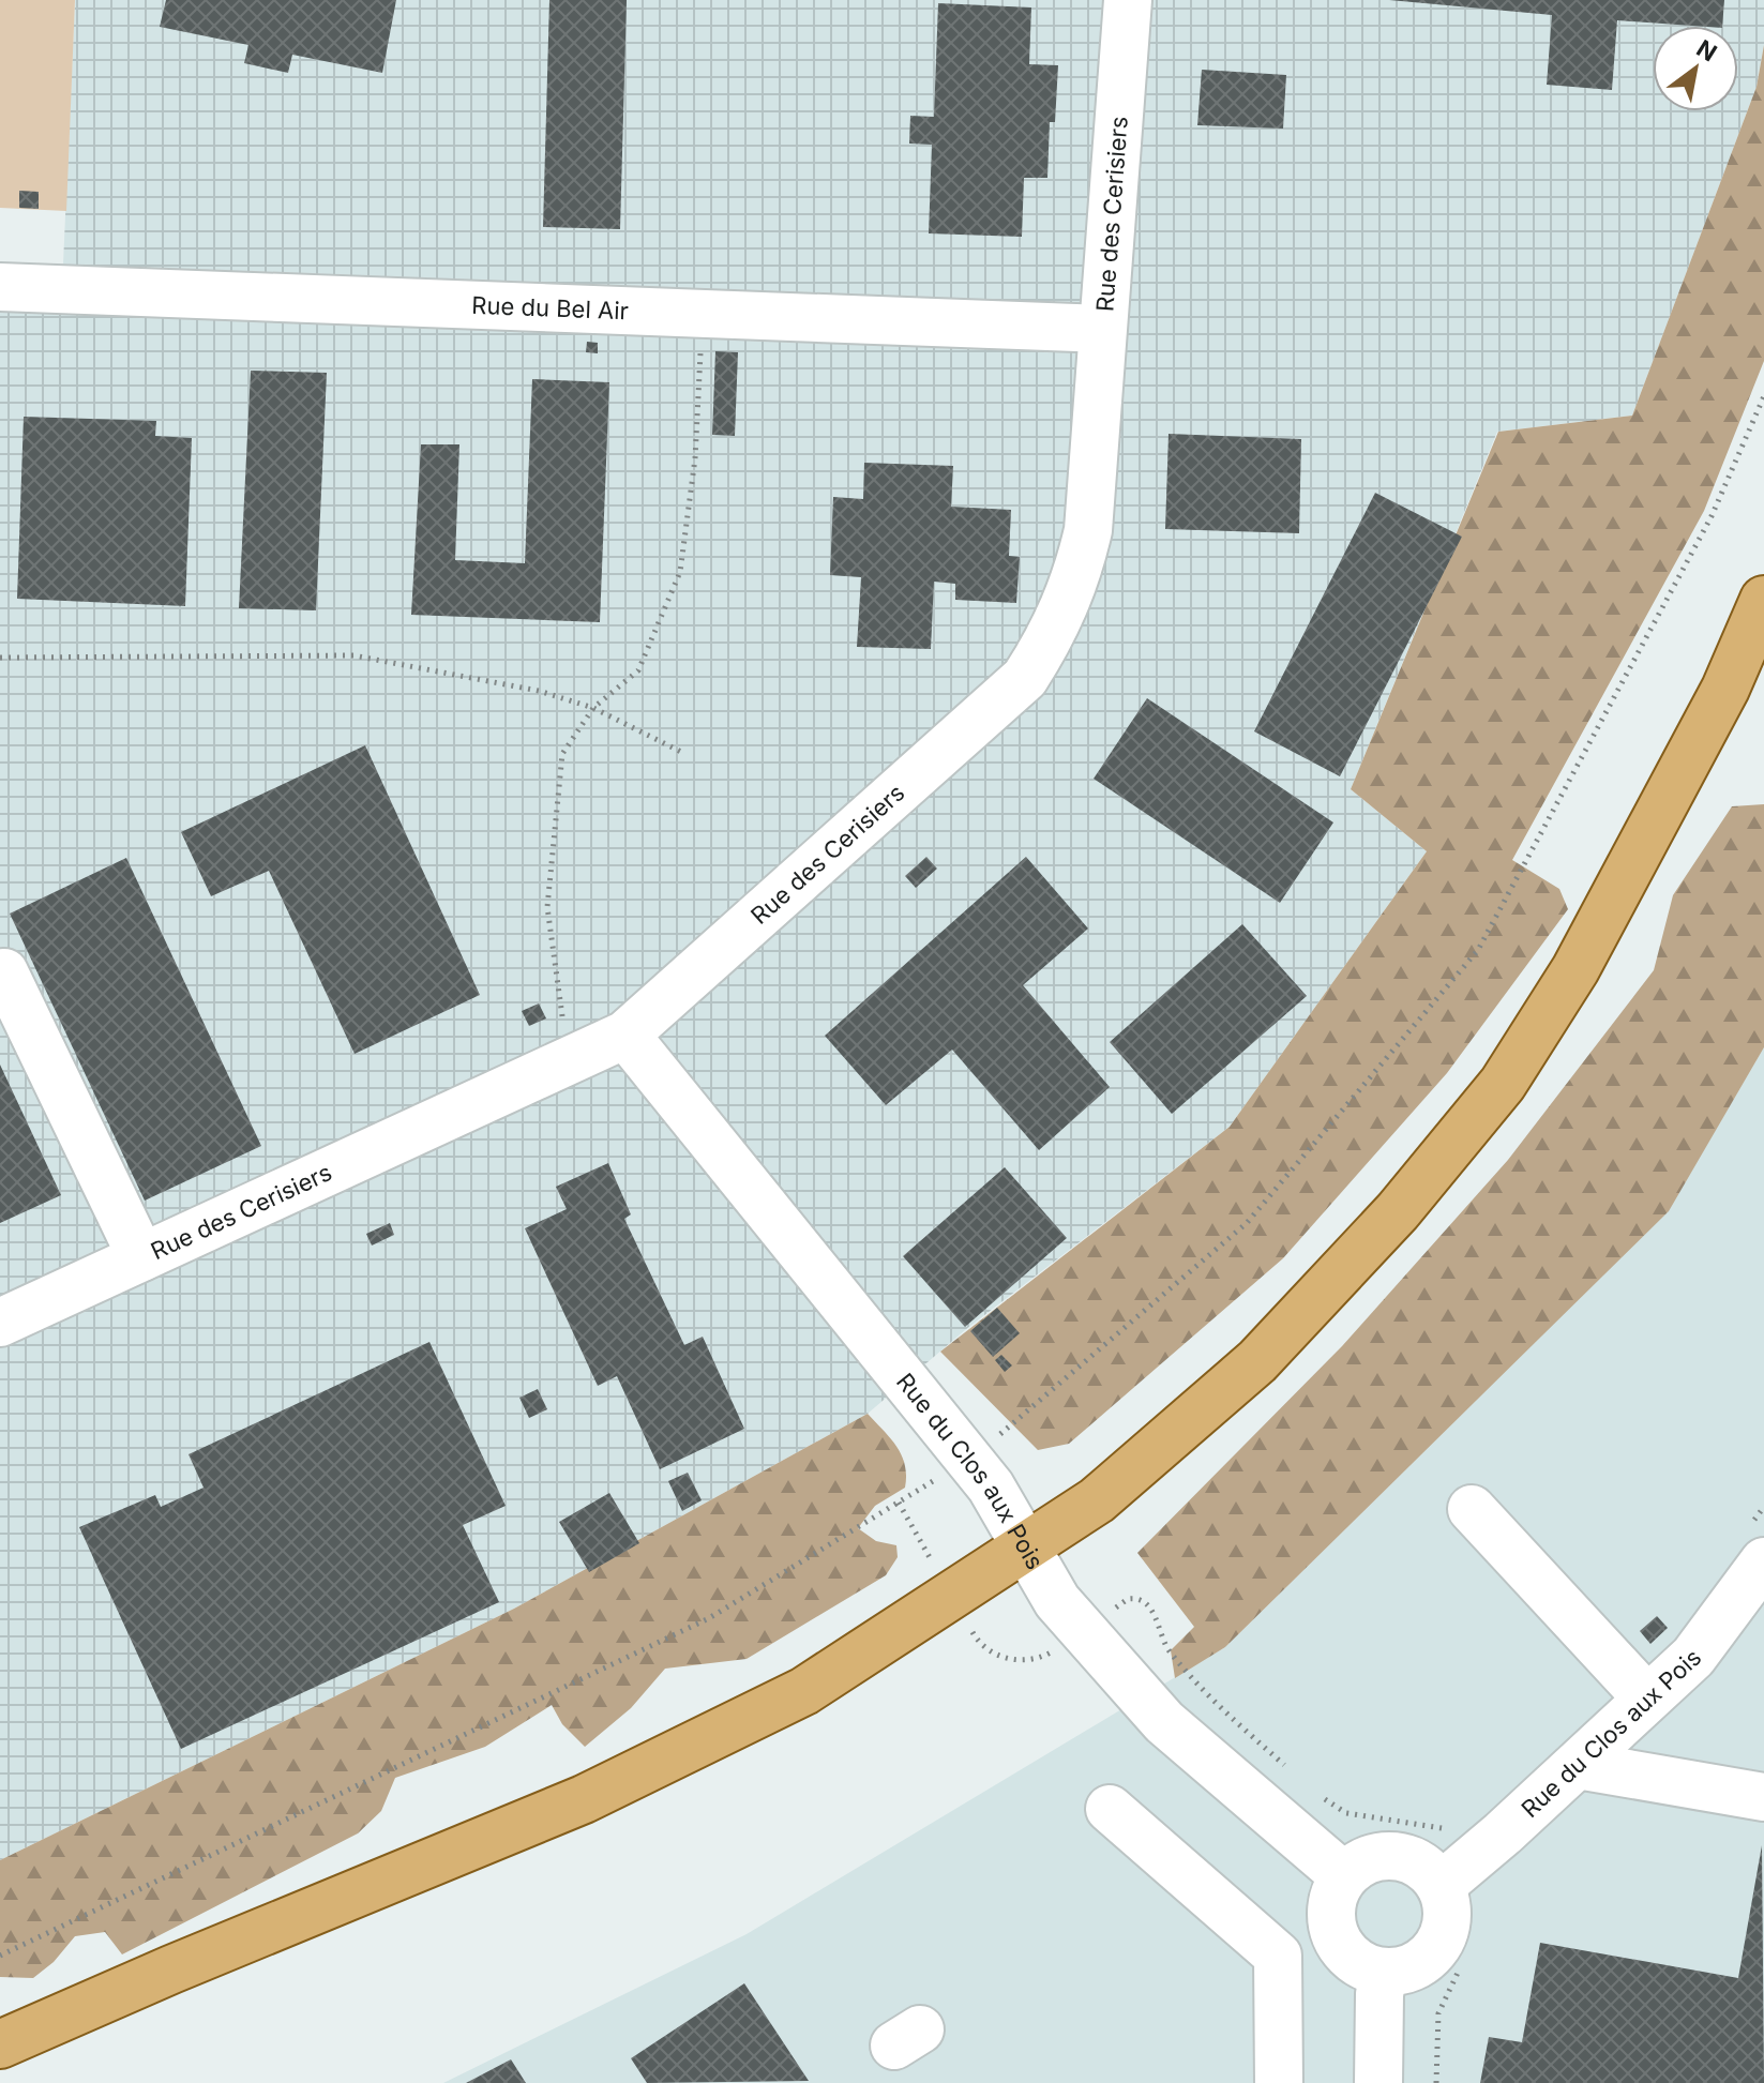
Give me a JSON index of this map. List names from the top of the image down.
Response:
{
  "streets": {
    "street": ["Rue des Cerisiers", "Rue du Bel Air", "Rue du Clos aux Pois"]
  },
  "crossings": [
    ["Rue des Cerisiers", "Rue du Bel Air"],
    ["Rue des Cerisiers", "Rue du Clos aux Pois"]
  ],
  "north": "top right"
}
